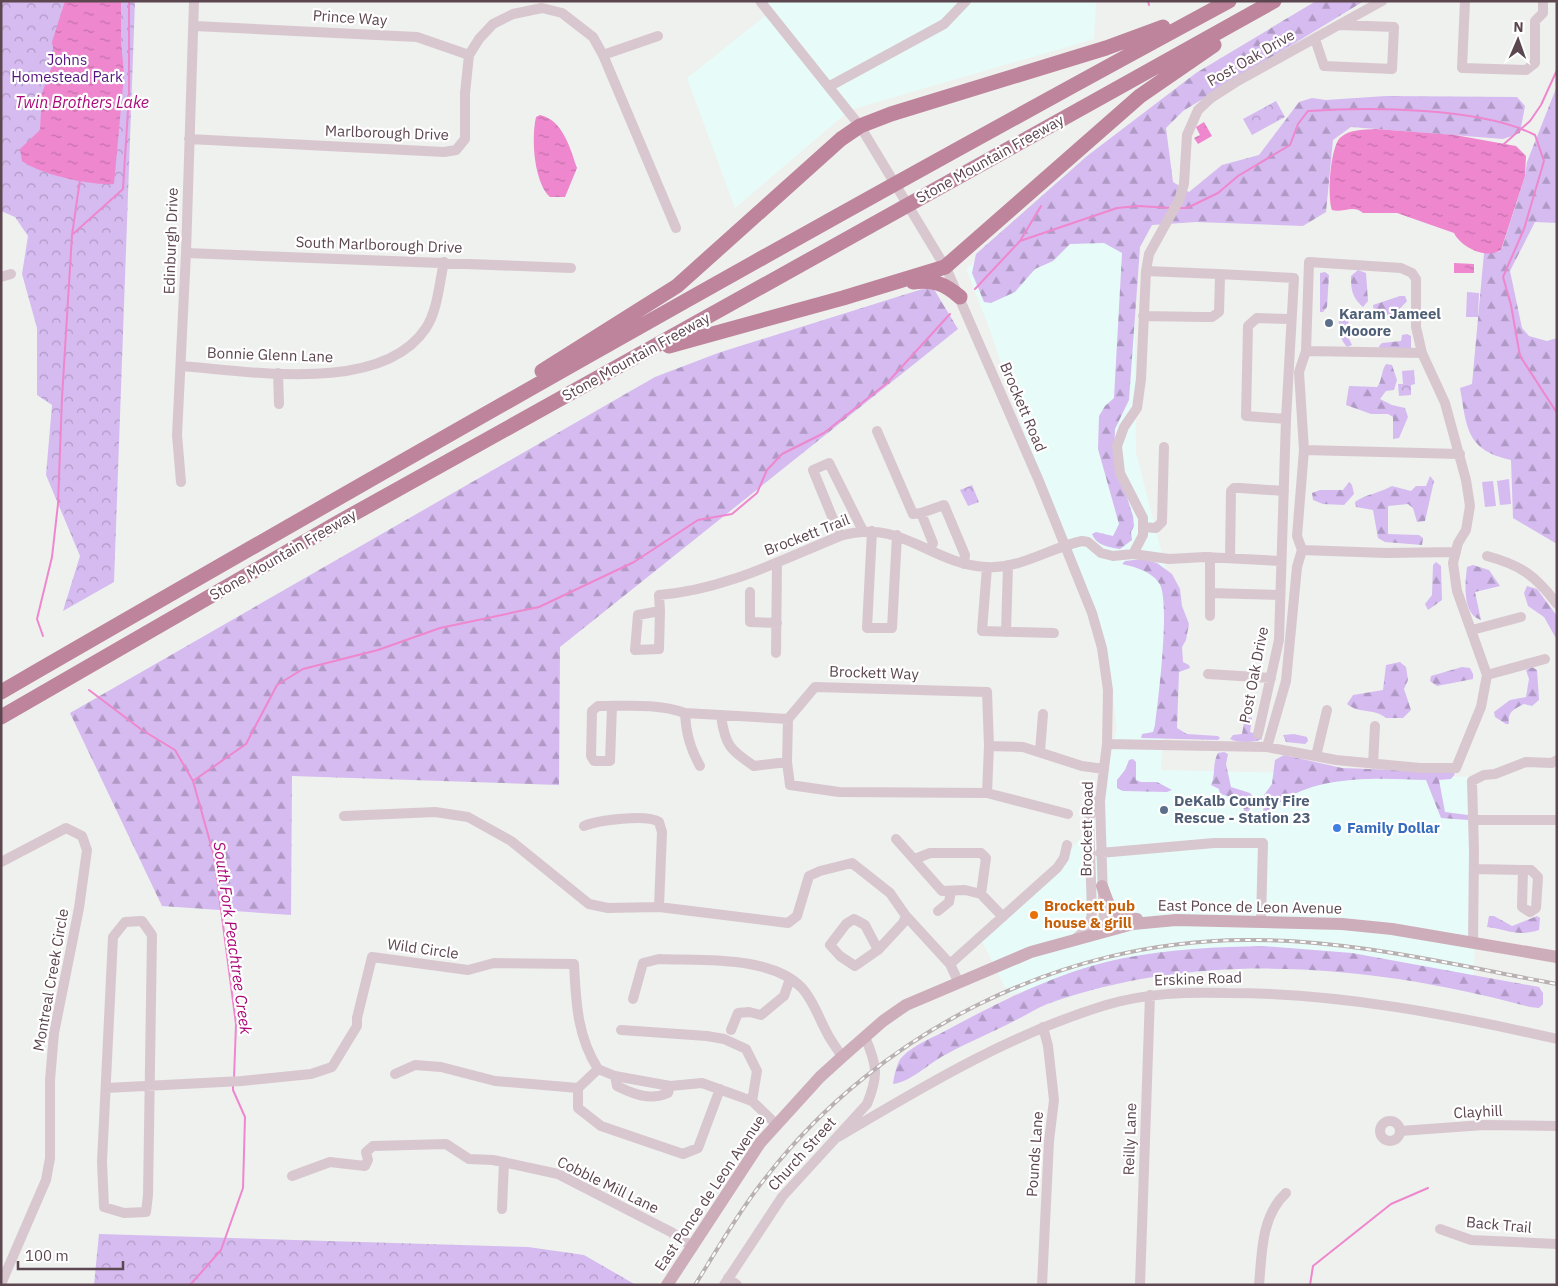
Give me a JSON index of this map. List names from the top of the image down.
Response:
{
  "streets": {
    "highway": ["Stone Mountain Freeway"],
    "main road": ["East Ponce de Leon Avenue"],
    "street": [
      "Prince Way",
      "Post Oak Drive",
      "Marlborough Drive",
      "Edinburgh Drive",
      "South Marlborough Drive",
      "Bonnie Glenn Lane",
      "Brockett Road",
      "Brockett Trail",
      "Brockett Way",
      "Wild Circle",
      "Erskine Road",
      "Montreal Creek Circle",
      "Clayhill",
      "Reilly Lane",
      "Church Street",
      "Pounds Lane",
      "Cobble Mill Lane",
      "Back Trail"
    ]
  },
  "crossings": [
    ["Prince Way", "Marlborough Drive"],
    ["Prince Way", "Edinburgh Drive"],
    ["Marlborough Drive", "Edinburgh Drive"],
    ["Edinburgh Drive", "South Marlborough Drive"],
    ["Edinburgh Drive", "Bonnie Glenn Lane"],
    ["South Marlborough Drive", "Bonnie Glenn Lane"],
    ["Brockett Road", "Brockett Trail"],
    ["Brockett Road", "East Ponce de Leon Avenue"],
    ["East Ponce de Leon Avenue", "Church Street"],
    ["East Ponce de Leon Avenue", "Cobble Mill Lane"],
    ["Erskine Road", "Reilly Lane"],
    ["Erskine Road", "Church Street"],
    ["Erskine Road", "Pounds Lane"]
  ],
  "water": ["Twin Brothers Lake", "South Fork Peachtree Creek"],
  "parks": ["Johns Homestead Park"],
  "places": [
    "Karam Jameel Mooore",
    "DeKalb County Fire Rescue - Station 23",
    "Family Dollar",
    "Brockett pub house & grill"
  ],
  "scale_bar": "100 m",
  "north": "top"
}
